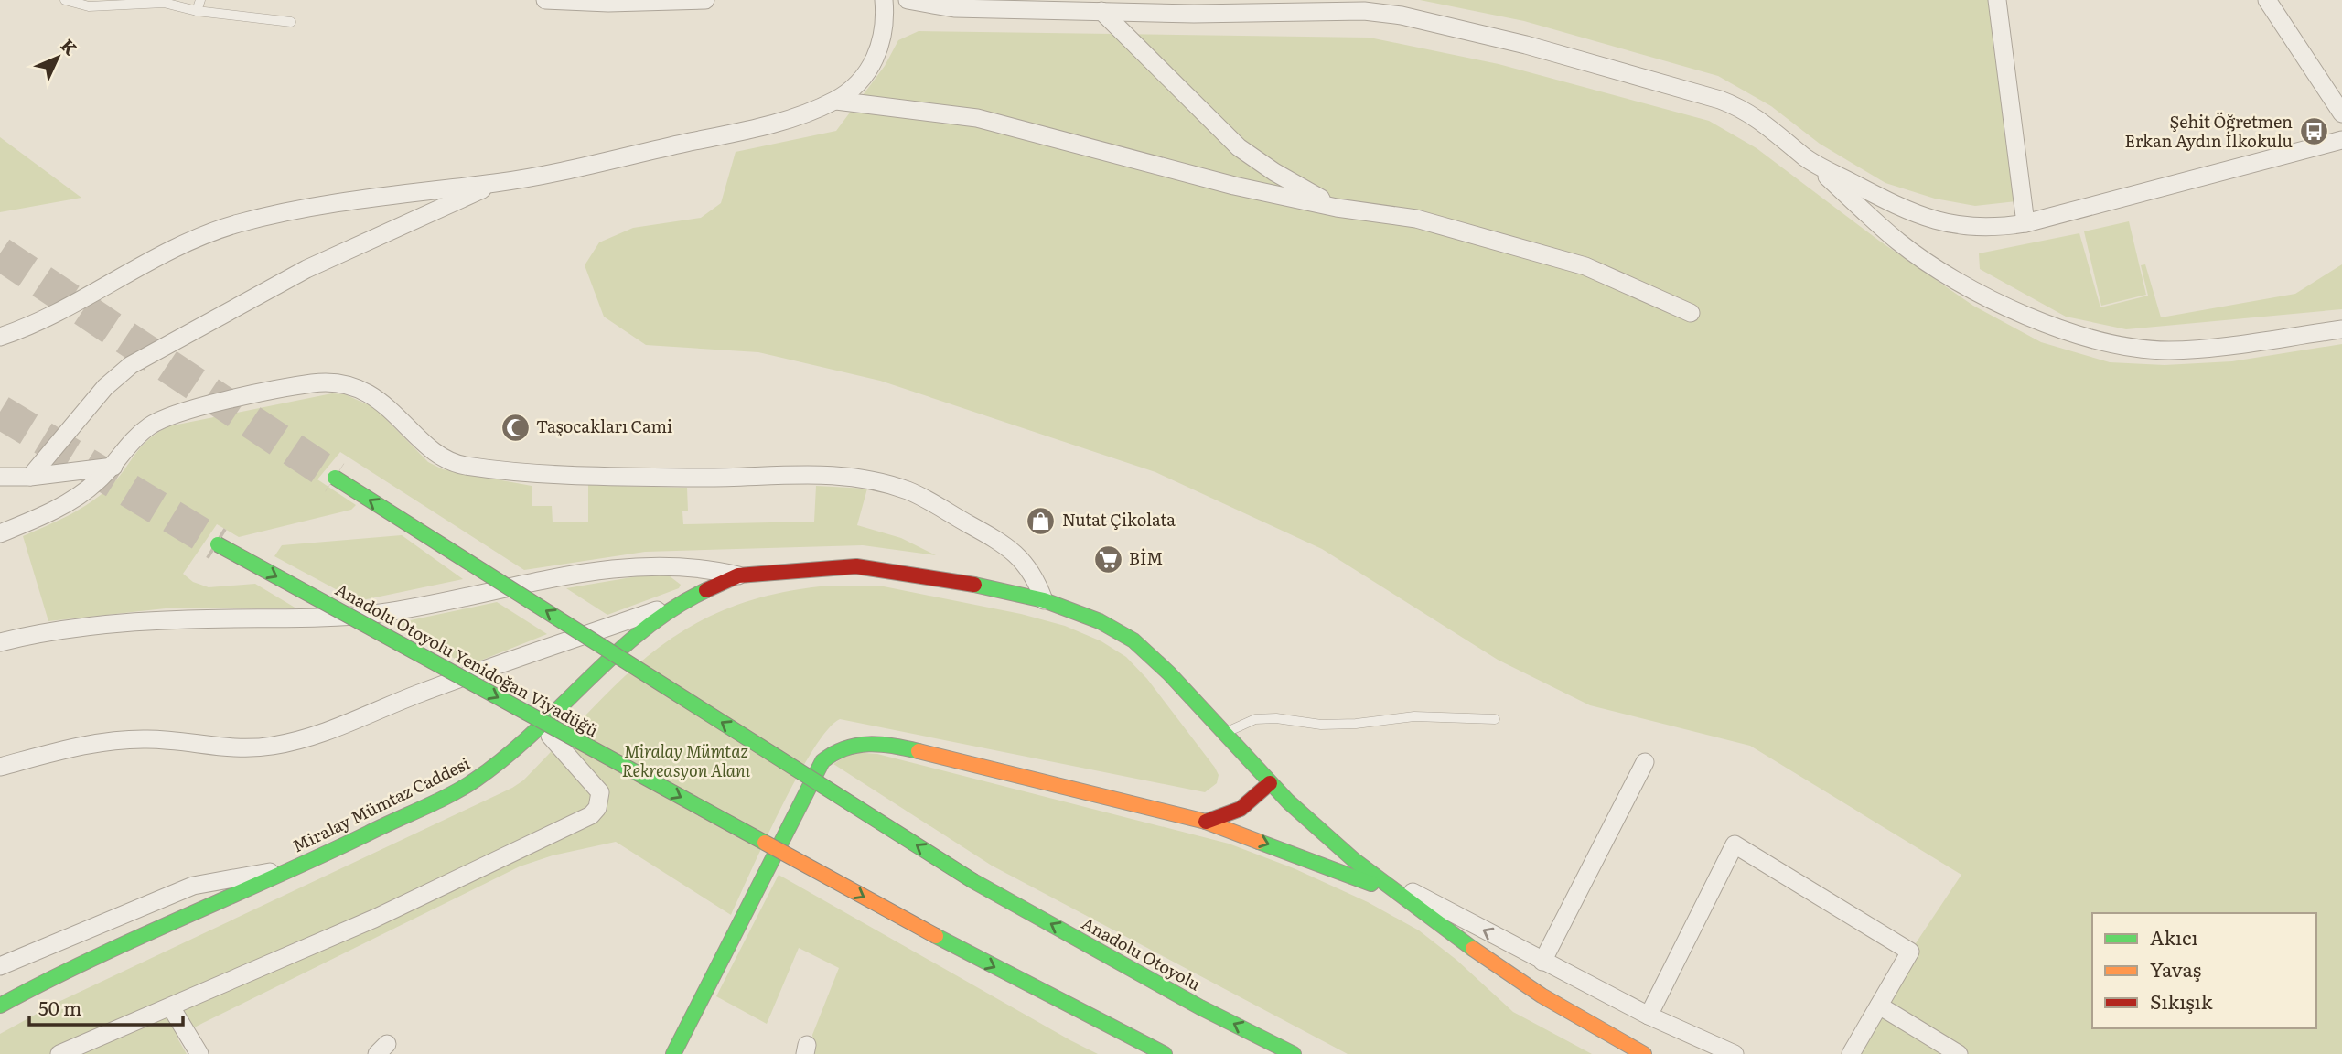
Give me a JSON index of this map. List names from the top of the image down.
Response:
{
  "streets": {
    "main road": ["Anadolu Otoyolu Yenidoğan Viyadüğü", "Miralay Mümtaz Caddesi", "Anadolu Otoyolu"]
  },
  "one_way": ["Anadolu Otoyolu Yenidoğan Viyadüğü", "Anadolu Otoyolu"],
  "parks": ["Miralay Mümtaz Rekreasyon Alanı"],
  "places": {
    "bus stop": ["Şehit Öğretmen Erkan Aydın İlkokulu"],
    "mosque": ["Taşocakları Cami"],
    "shop": ["Nutat Çikolata"],
    "supermarket": ["BİM"]
  },
  "legend": ["Akıcı", "Yavaş", "Sıkışık"],
  "scale_bar": "50 m",
  "north": "top right"
}
